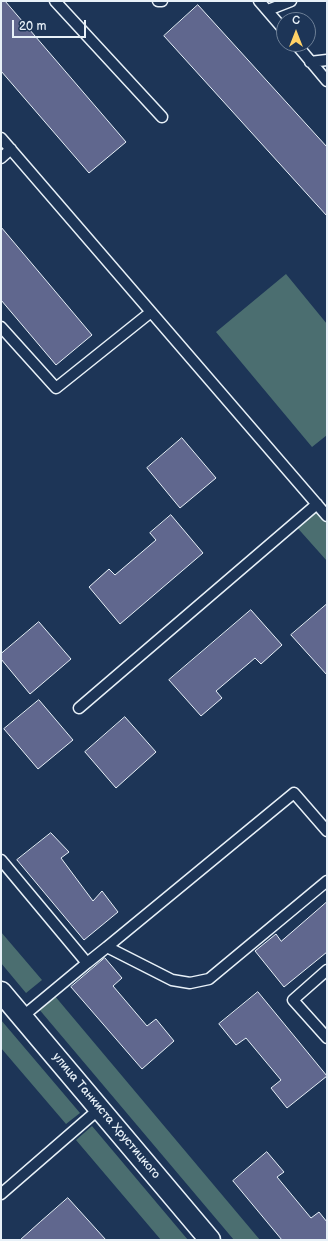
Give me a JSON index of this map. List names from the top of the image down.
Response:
{
  "streets": {
    "street": ["улица Танкиста Хрустицкого"]
  },
  "scale_bar": "20 m",
  "north": "top"
}
